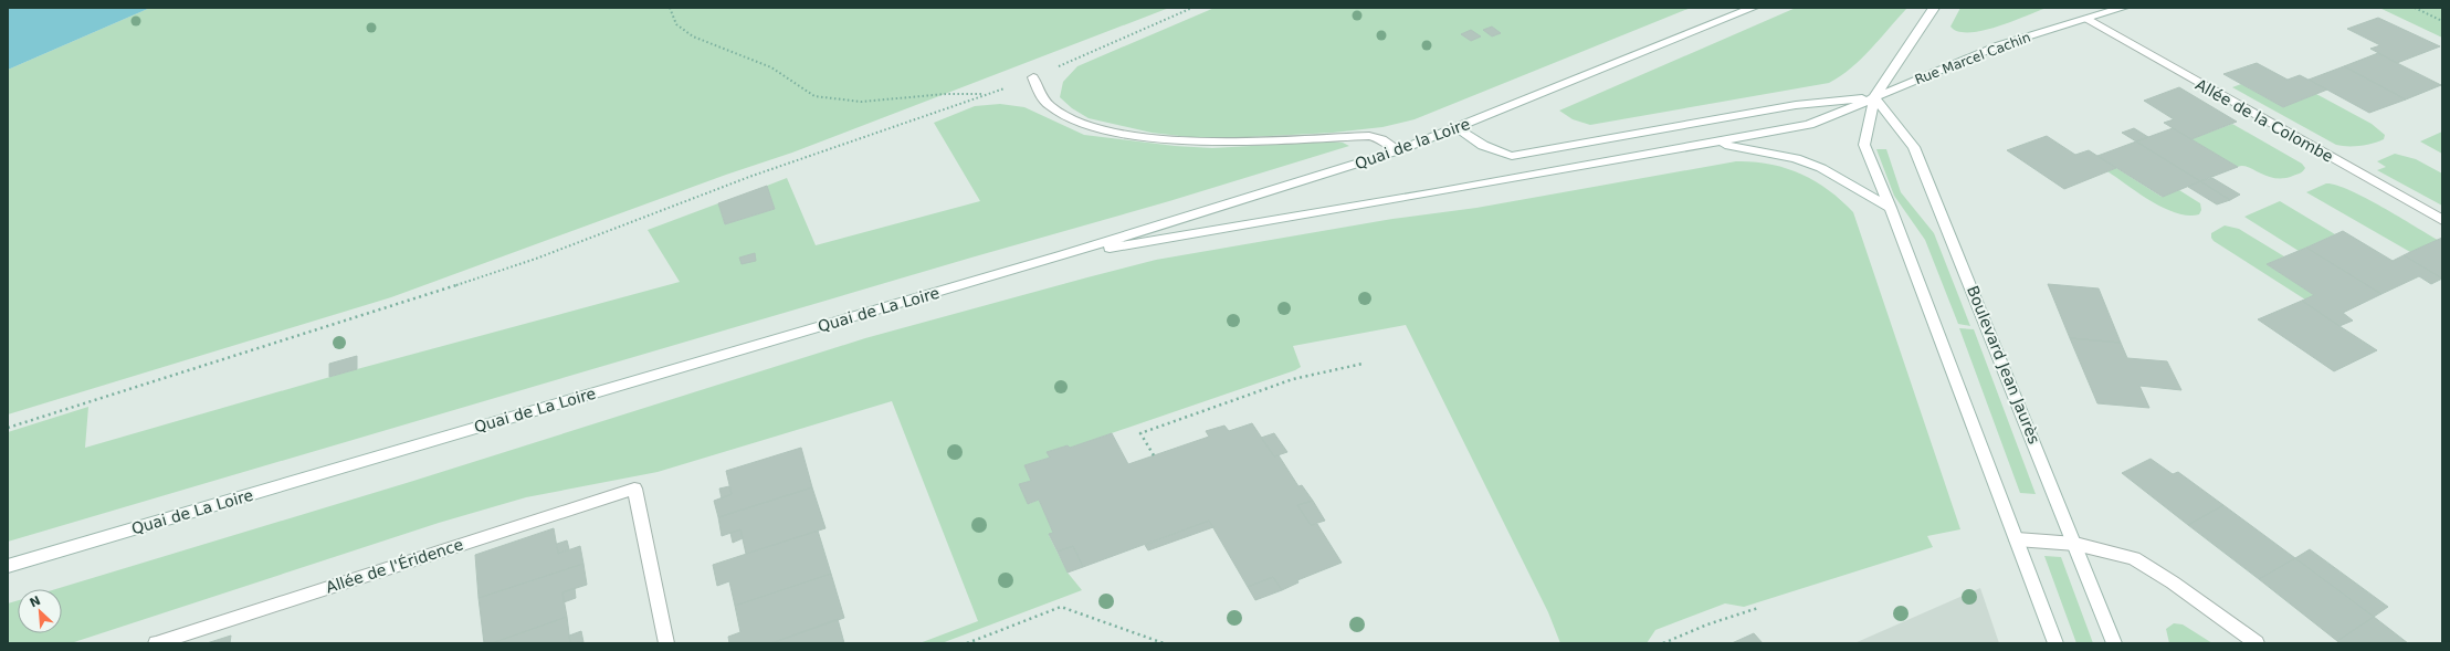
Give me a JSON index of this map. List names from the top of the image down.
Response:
{
  "streets": {
    "main road": [
      "Rue Marcel Cachin",
      "Allée de la Colombe",
      "Quai de la Loire",
      "Quai de La Loire",
      "Boulevard Jean Jaurès",
      "Allée de l'Éridence"
    ]
  },
  "crossings": [
    ["Rue Marcel Cachin", "Allée de la Colombe"],
    ["Rue Marcel Cachin", "Quai de la Loire"],
    ["Rue Marcel Cachin", "Quai de La Loire"],
    ["Rue Marcel Cachin", "Boulevard Jean Jaurès"],
    ["Quai de la Loire", "Quai de La Loire"]
  ],
  "north": "top left"
}
